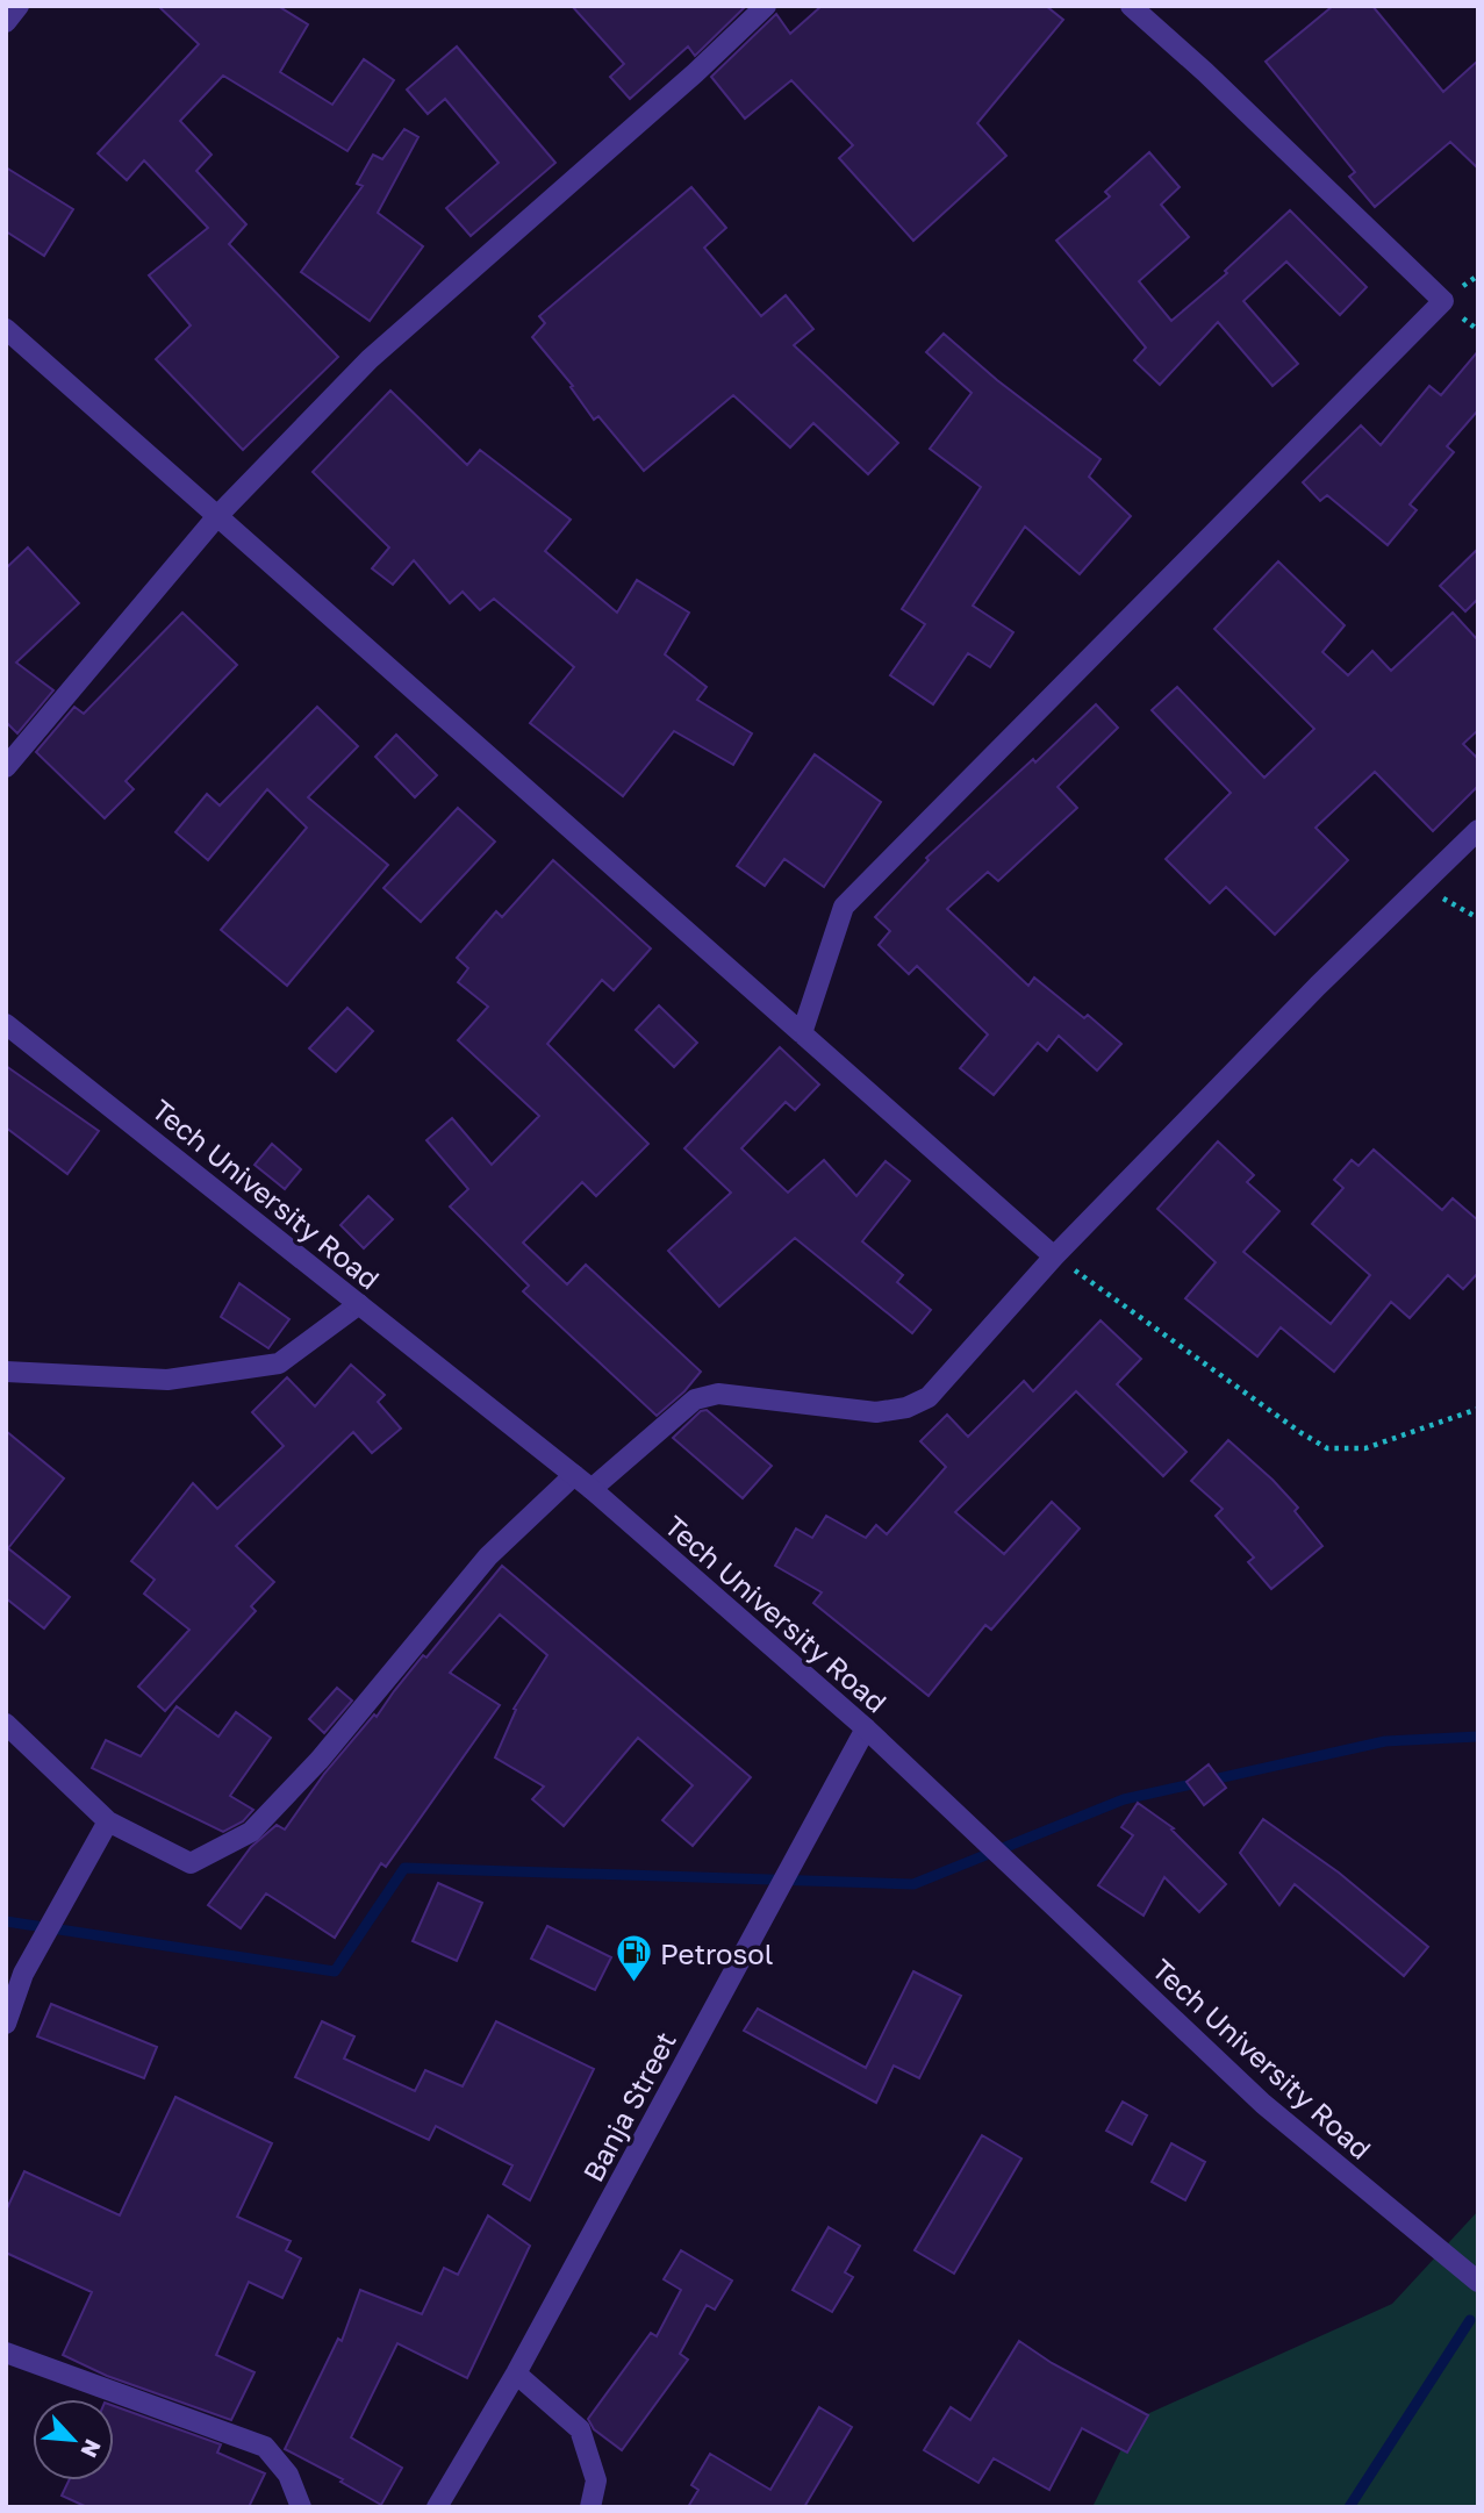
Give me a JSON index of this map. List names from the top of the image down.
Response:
{
  "streets": {
    "street": ["Tech University Road", "Banja Street"]
  },
  "crossings": [
    ["Tech University Road", "Banja Street"]
  ],
  "places": {
    "fuel station": ["Petrosol"]
  },
  "north": "bottom right"
}
